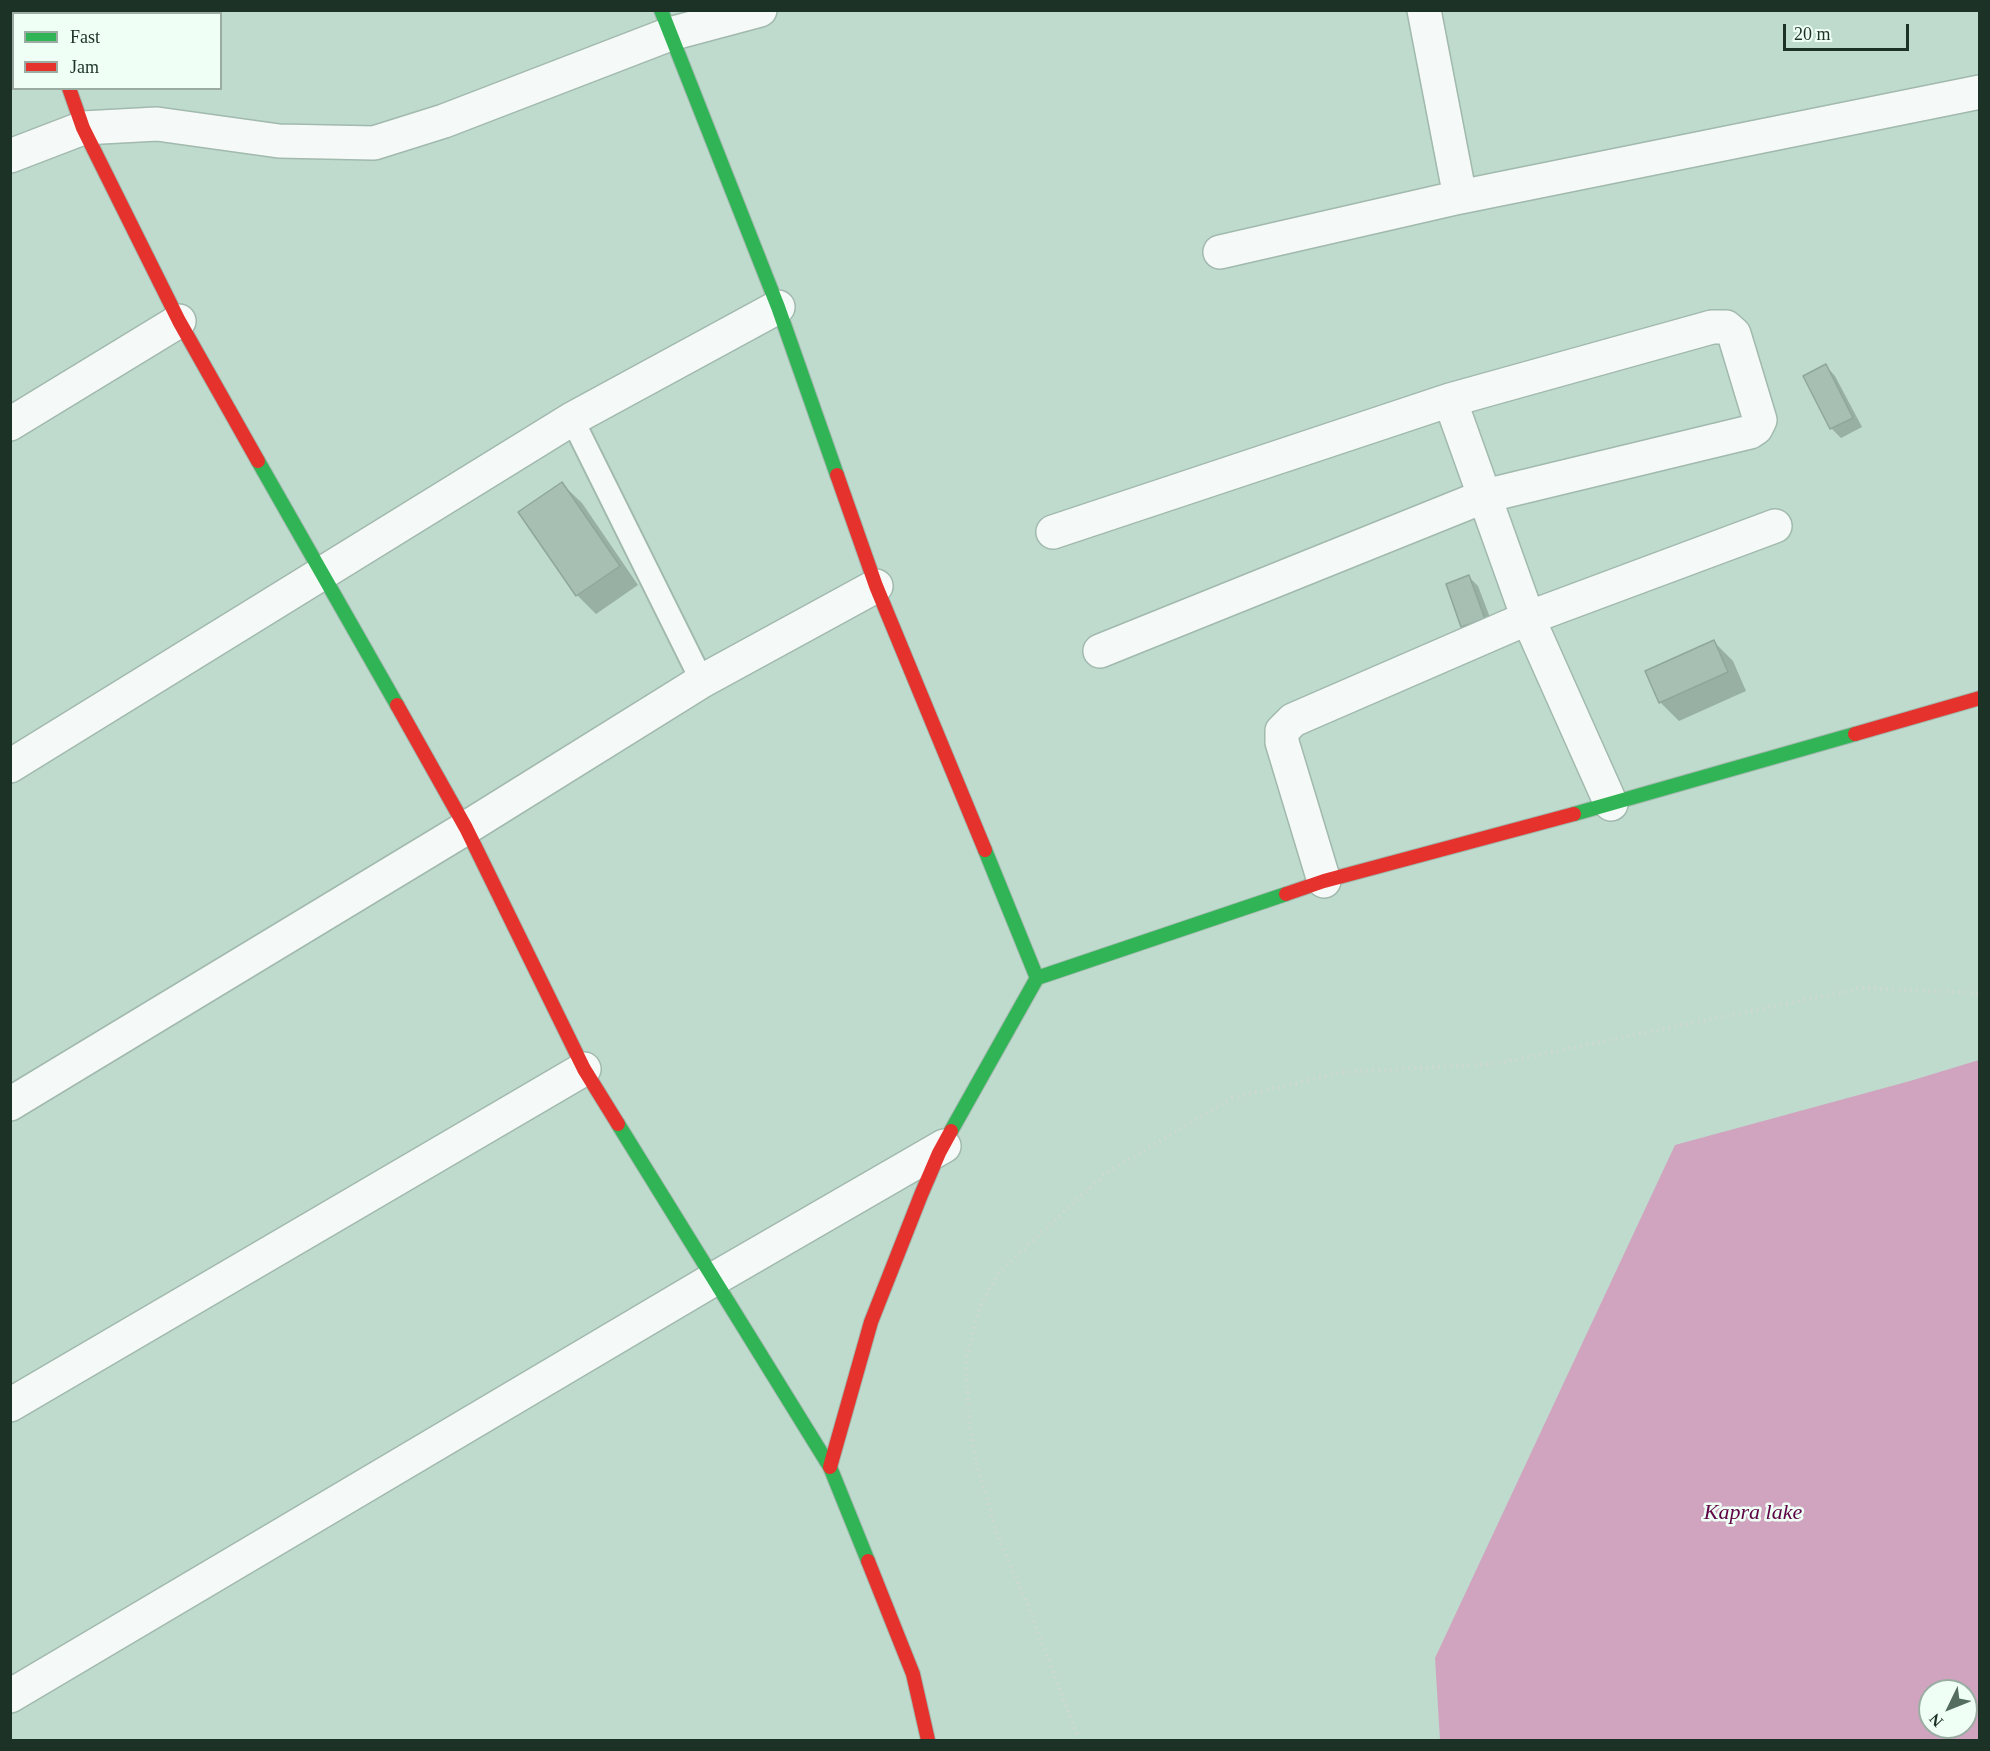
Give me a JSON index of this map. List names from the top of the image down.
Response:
{
  "water": ["Kapra lake"],
  "legend": ["Fast", "Jam"],
  "scale_bar": "20 m",
  "north": "bottom left"
}
